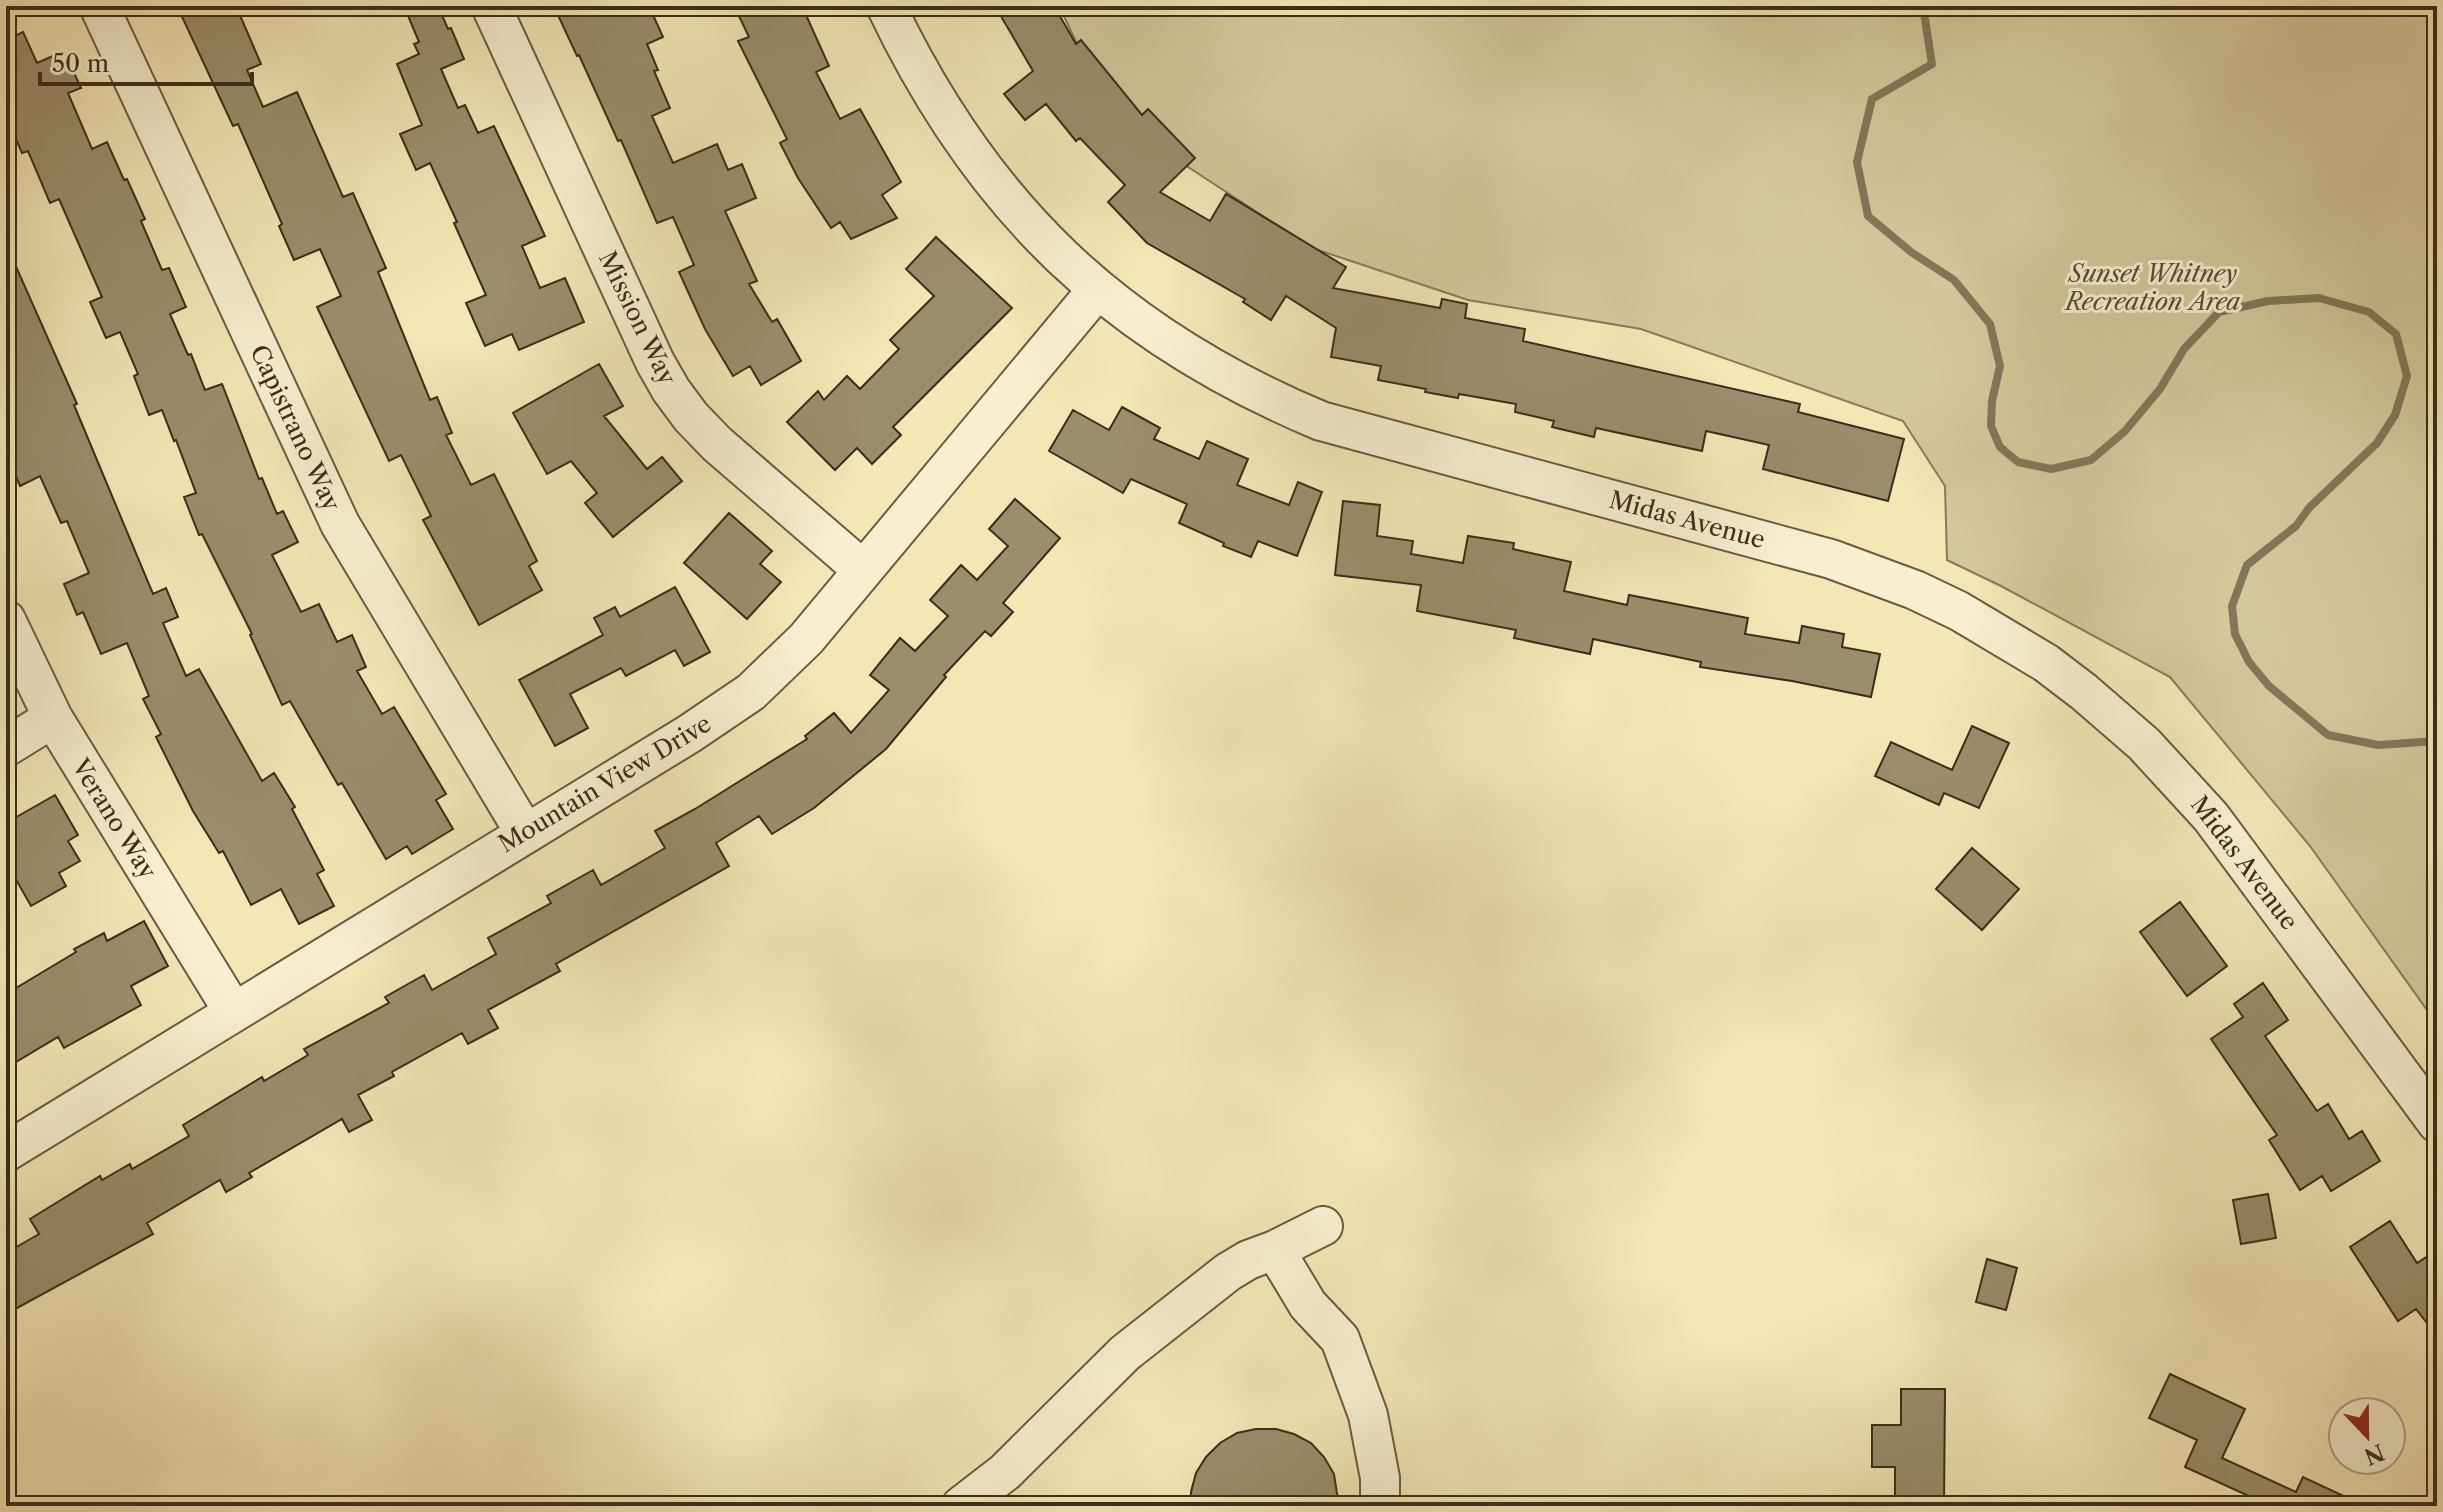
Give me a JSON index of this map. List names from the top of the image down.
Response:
{
  "streets": {
    "street": [
      "Mission Way",
      "Capistrano Way",
      "Midas Avenue",
      "Mountain View Drive",
      "Verano Way"
    ]
  },
  "crossings": [
    ["Mission Way", "Mountain View Drive"],
    ["Capistrano Way", "Mountain View Drive"],
    ["Midas Avenue", "Mountain View Drive"],
    ["Mountain View Drive", "Verano Way"]
  ],
  "parks": ["Sunset Whitney Recreation Area"],
  "scale_bar": "50 m",
  "north": "bottom"
}
